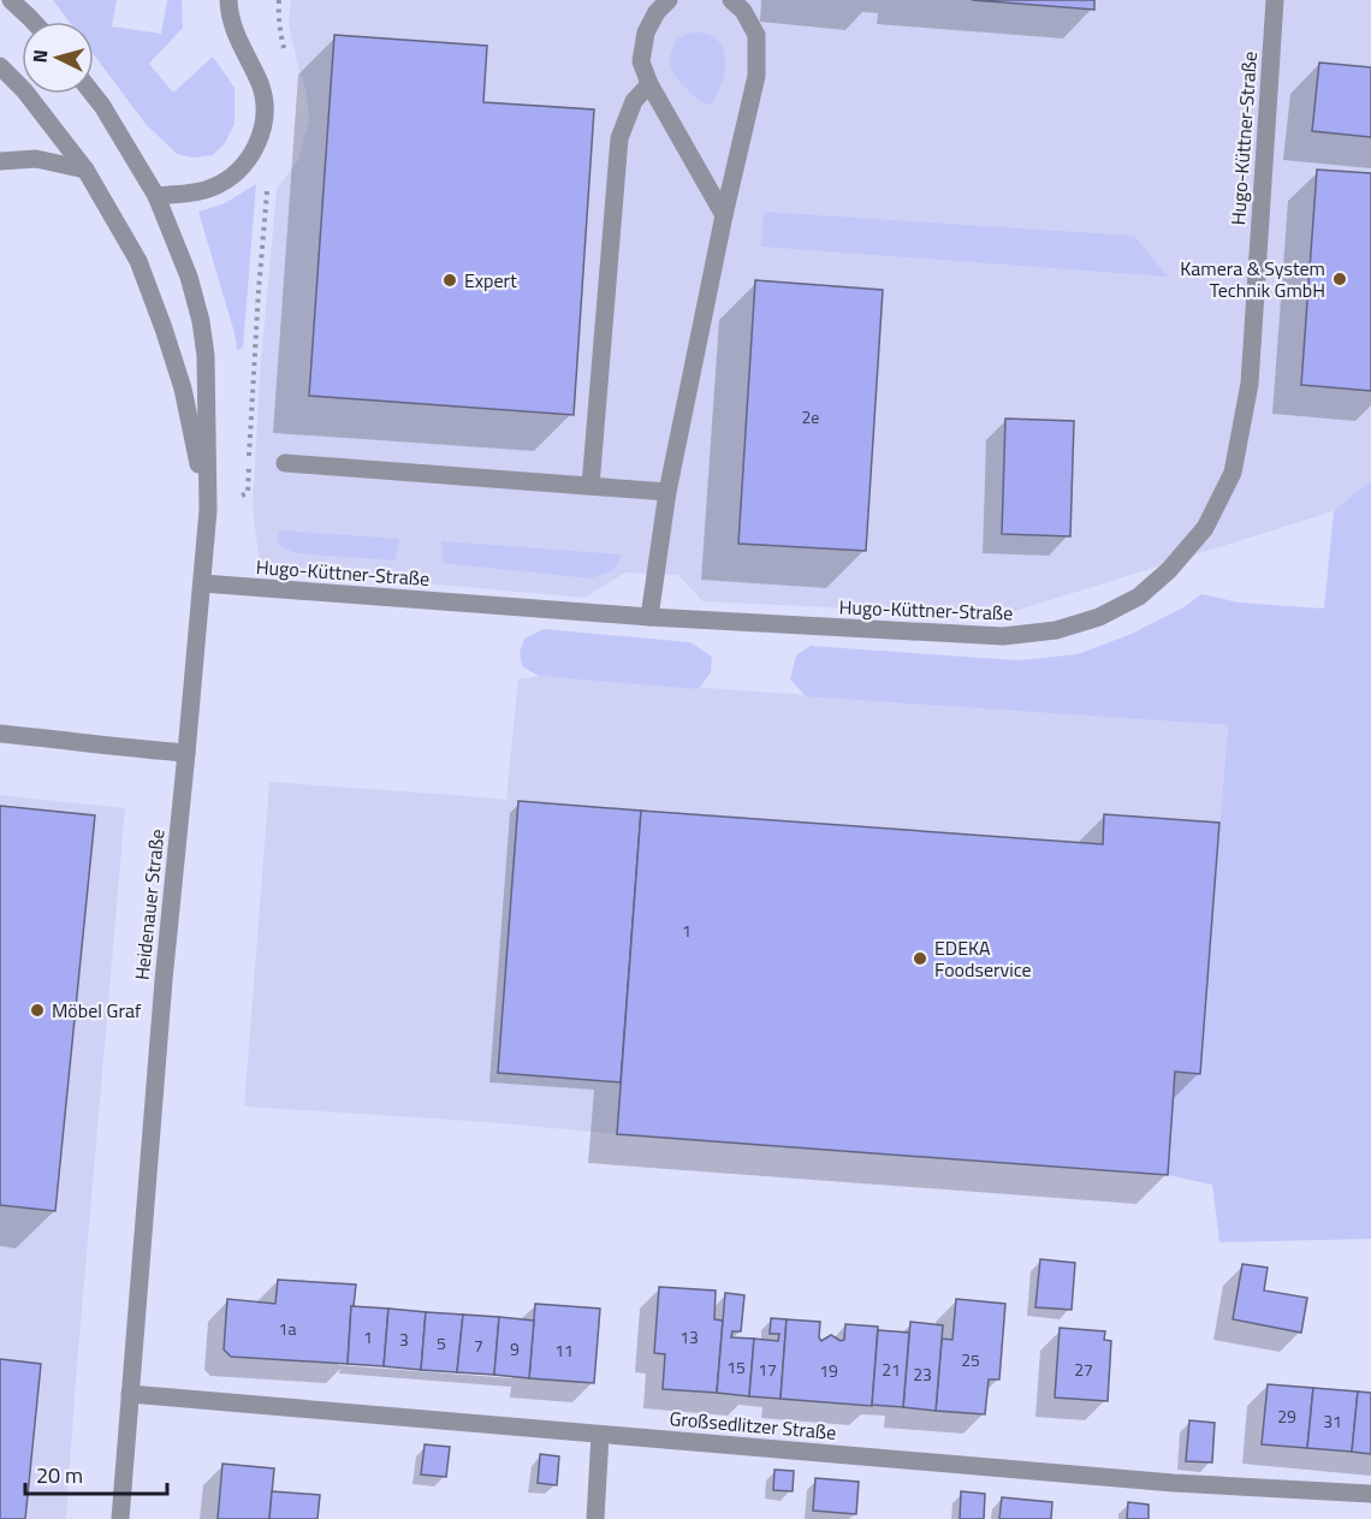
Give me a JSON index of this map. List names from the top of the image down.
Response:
{
  "streets": {
    "street": ["Hugo-Küttner-Straße", "Heidenauer Straße", "Großsedlitzer Straße"]
  },
  "crossings": [
    ["Hugo-Küttner-Straße", "Heidenauer Straße"],
    ["Heidenauer Straße", "Großsedlitzer Straße"]
  ],
  "places": [
    "Kamera & System Technik GmbH",
    "Expert",
    "EDEKA Foodservice",
    "Möbel Graf"
  ],
  "house_numbers": [
    "2e",
    "1",
    "1a",
    "1",
    "13",
    "3",
    "5",
    "7",
    "9",
    "11",
    "25",
    "15",
    "17",
    "21",
    "27",
    "19",
    "23",
    "29",
    "31"
  ],
  "scale_bar": "20 m",
  "north": "left"
}
